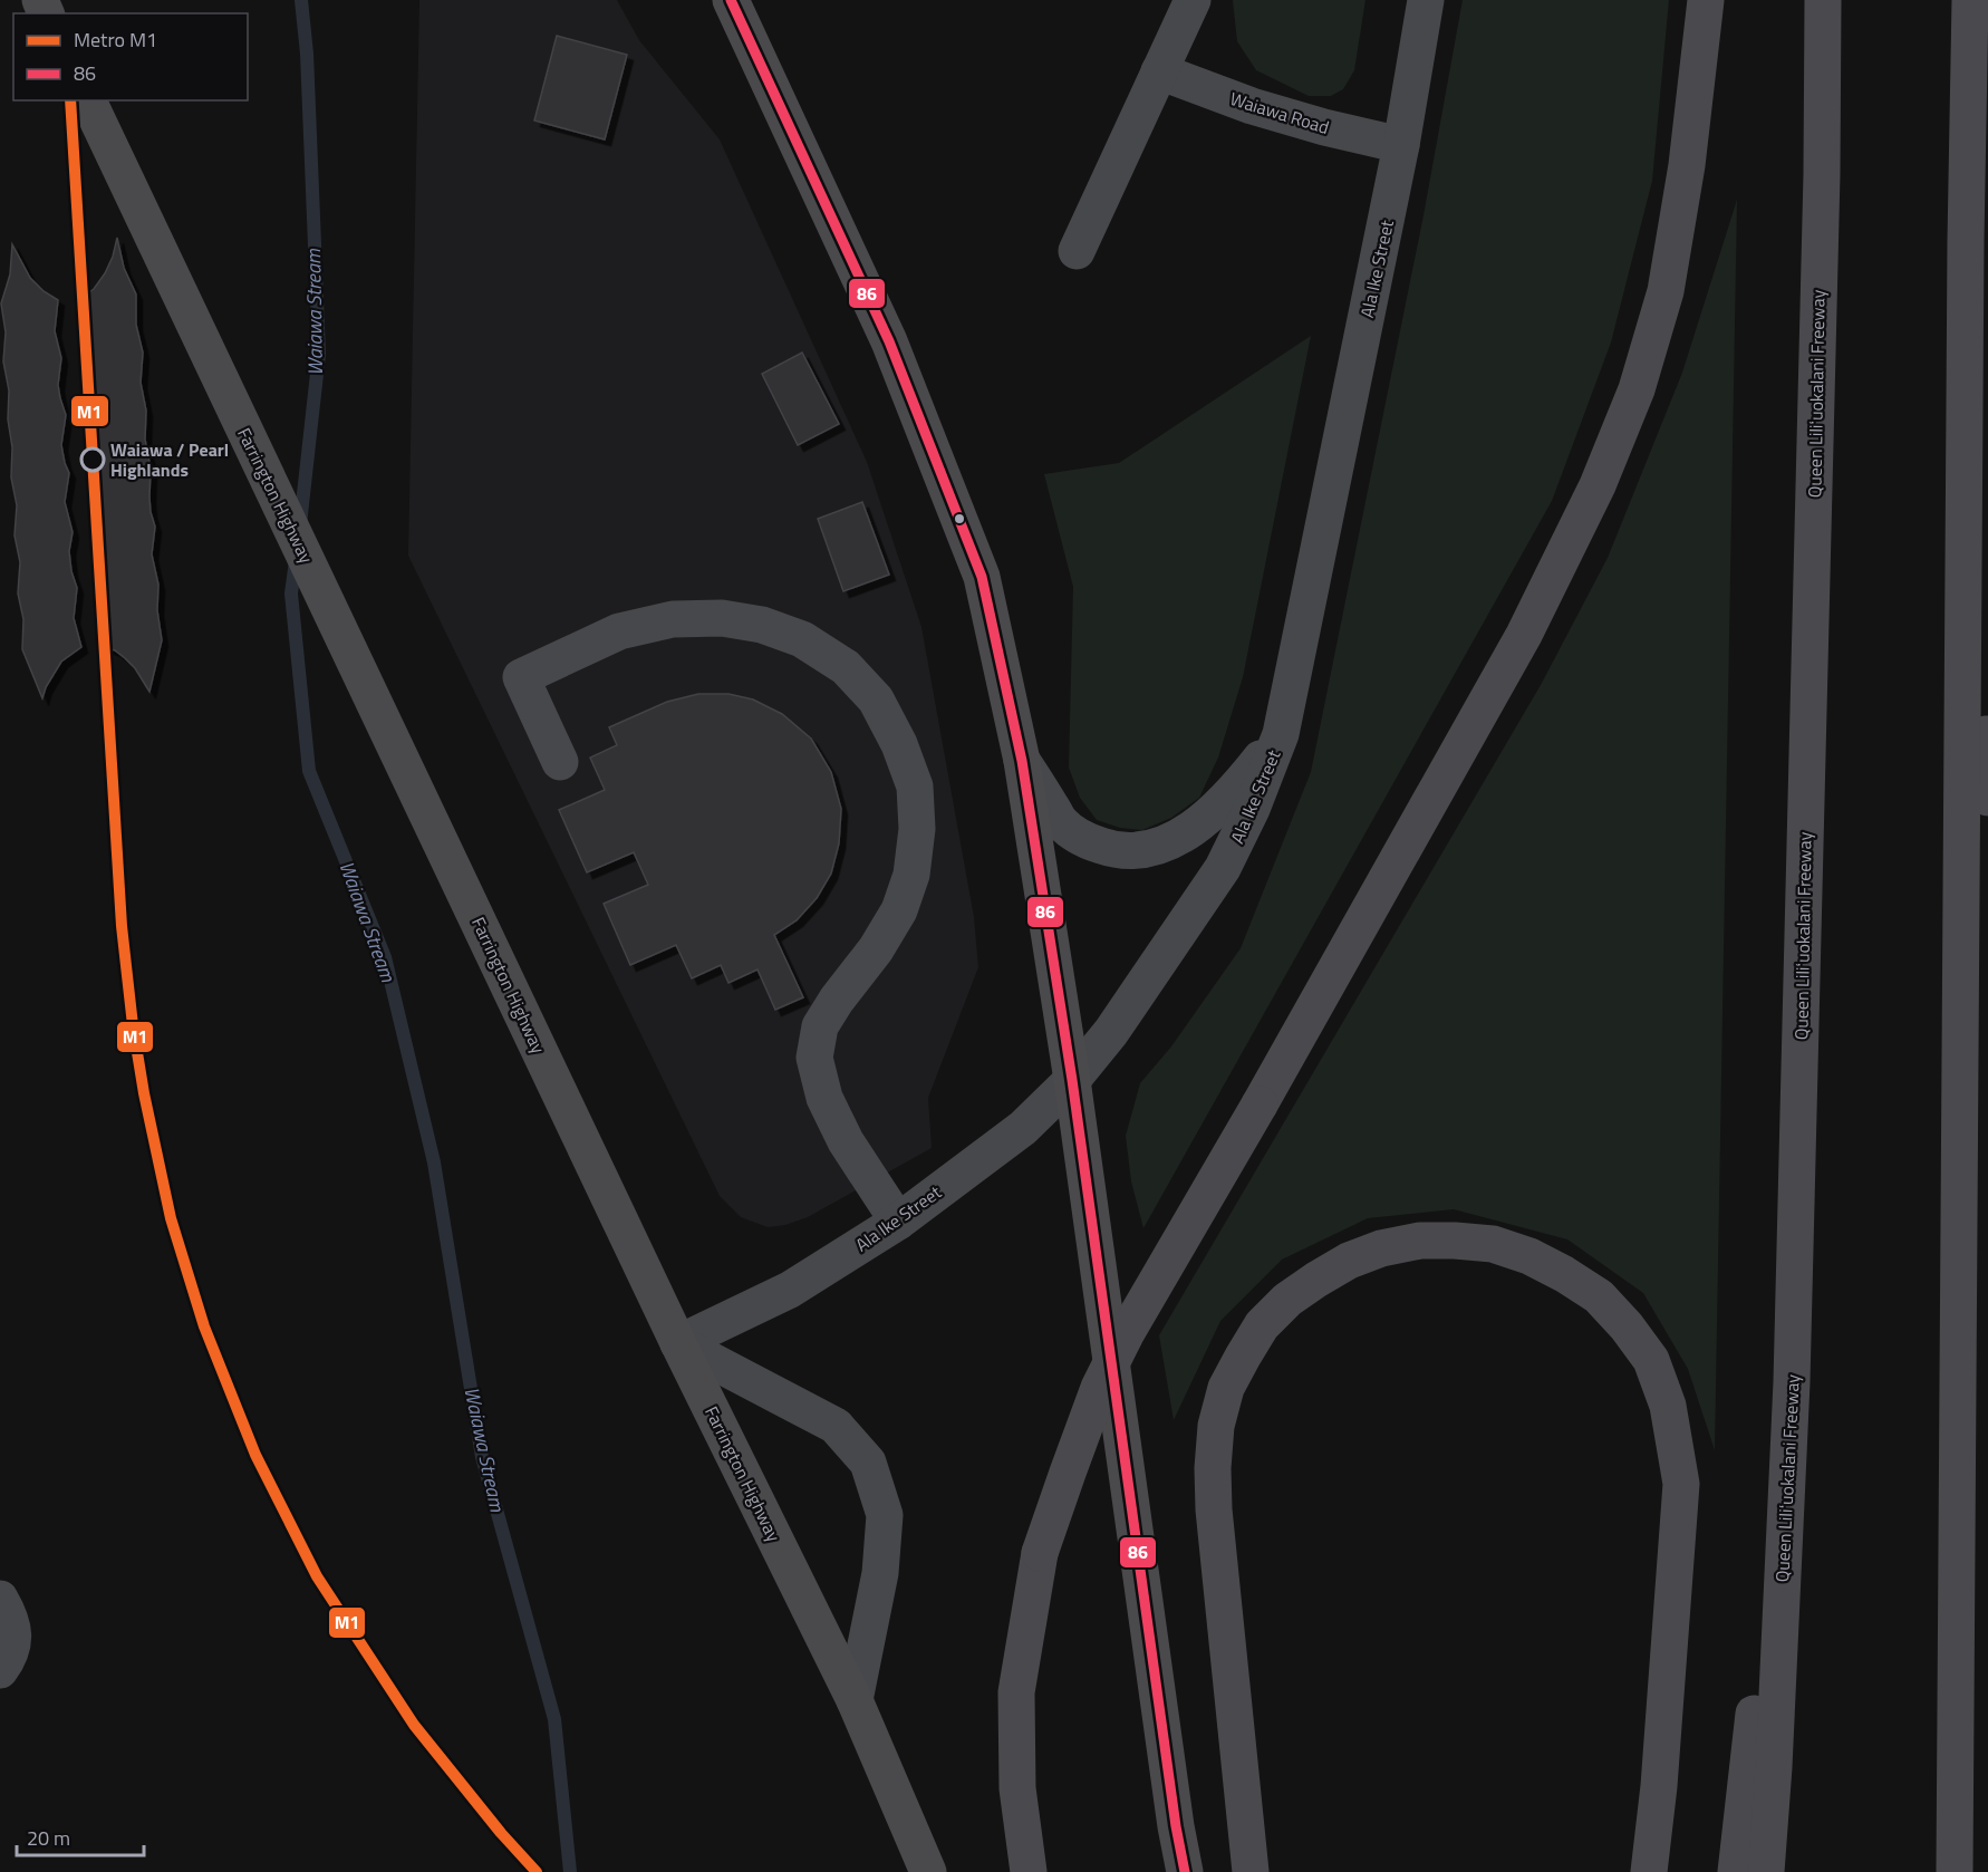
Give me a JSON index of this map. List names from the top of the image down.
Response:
{
  "streets": {
    "highway": ["Queen Liliʻuokalani Freeway"],
    "main road": ["Farrington Highway"],
    "street": ["Waiawa Road", "Ala Ike Street"]
  },
  "crossings": [
    ["Waiawa Road", "Ala Ike Street"],
    ["Ala Ike Street", "Farrington Highway"]
  ],
  "water": ["Waiawa Stream"],
  "places": ["Waiawa / Pearl Highlands"],
  "lines": ["transit line 86", "metro line M1"],
  "legend": ["Metro M1", "86"],
  "scale_bar": "20 m"
}
